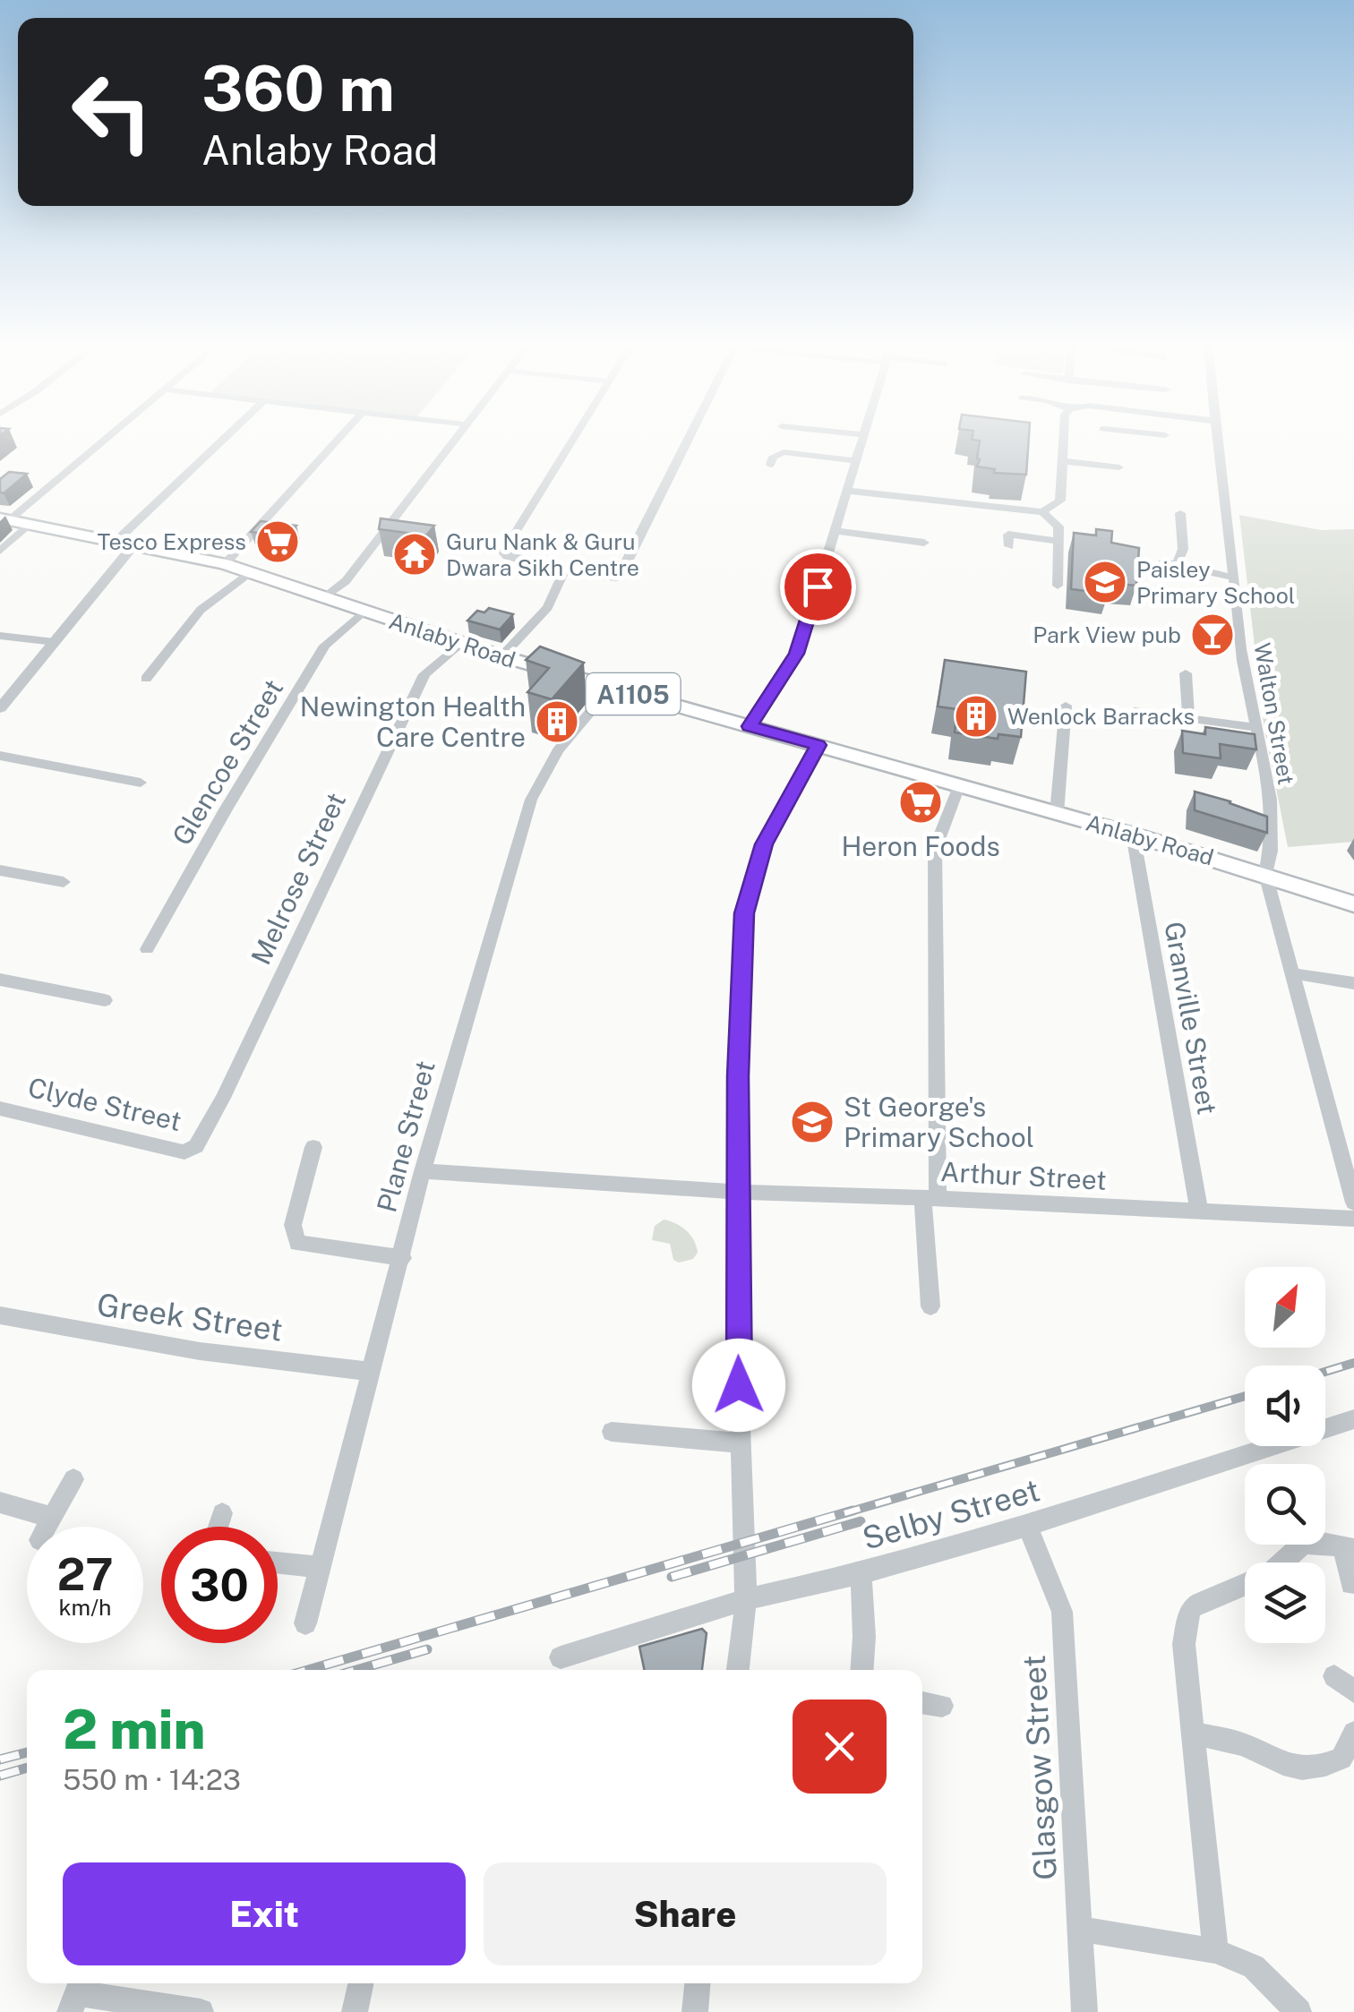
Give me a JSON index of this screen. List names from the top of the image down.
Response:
{
  "streets": {
    "main road": ["Anlaby Road", "A1105"],
    "street": [
      "Walton Street",
      "Glencoe Street",
      "Melrose Street",
      "Granville Street",
      "Clyde Street",
      "Plane Street",
      "Arthur Street",
      "Greek Street",
      "Selby Street",
      "Glasgow Street"
    ]
  },
  "crossings": [
    ["Anlaby Road", "Walton Street"],
    ["Anlaby Road", "Glencoe Street"],
    ["Anlaby Road", "Melrose Street"],
    ["Anlaby Road", "Granville Street"],
    ["Anlaby Road", "Plane Street"],
    ["Melrose Street", "Clyde Street"],
    ["Granville Street", "Arthur Street"],
    ["Plane Street", "Arthur Street"],
    ["Plane Street", "Greek Street"],
    ["Selby Street", "Glasgow Street"]
  ],
  "places": {
    "supermarket": ["Tesco Express", "Heron Foods"],
    "temple": ["Guru Nank & Guru Dwara Sikh Centre"],
    "school or university": ["Paisley Primary School", "St George's Primary School"],
    "bar": ["Park View pub"],
    "building": ["Wenlock Barracks", "Newington Health Care Centre"]
  },
  "north": "top right",
  "page": {
    "turn": ["360 m", "Anlaby Road"],
    "speed": "27 km/h",
    "limit": "30",
    "heading": ["2 min", "550 m · 14:23"],
    "buttons": ["Exit", "Share"]
  }
}
